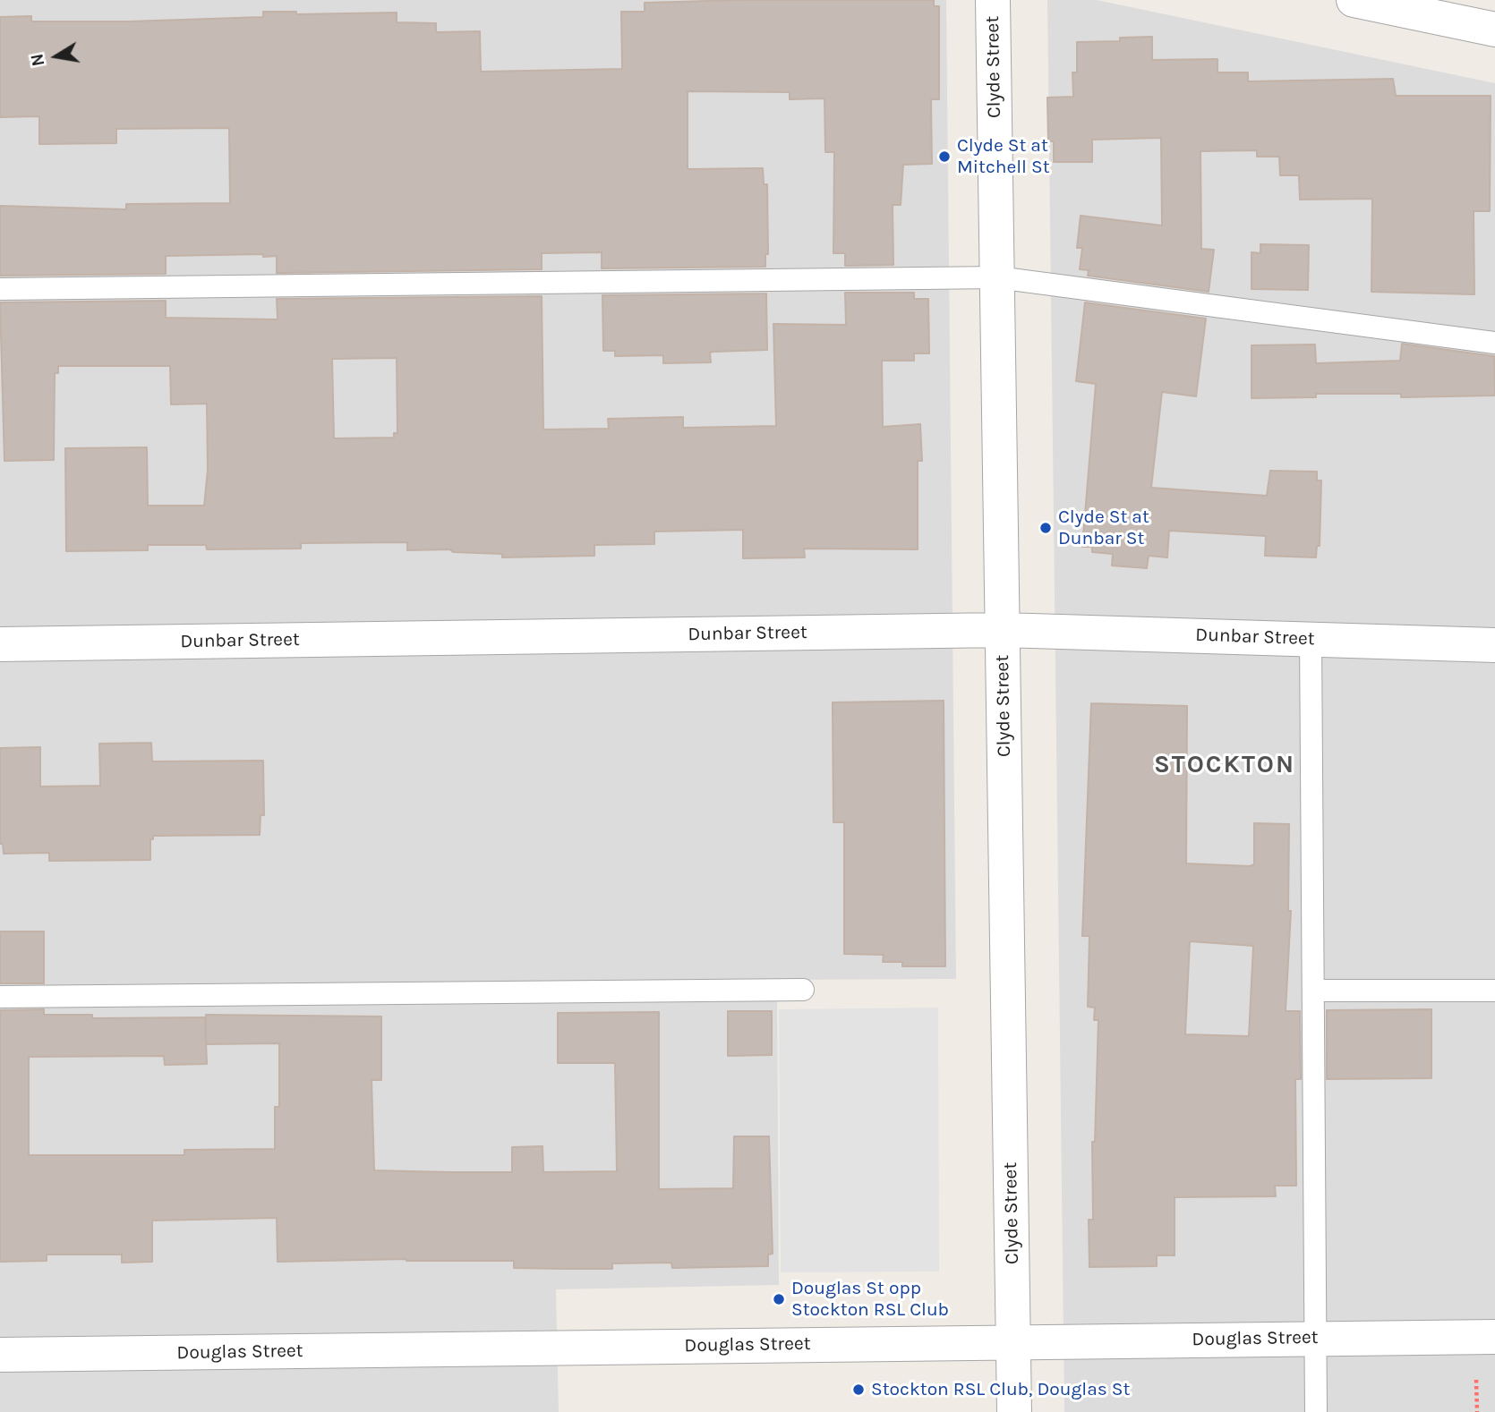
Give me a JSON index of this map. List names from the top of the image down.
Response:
{
  "streets": {
    "street": ["Clyde Street", "Dunbar Street", "Douglas Street"]
  },
  "crossings": [
    ["Clyde Street", "Dunbar Street"],
    ["Clyde Street", "Douglas Street"]
  ],
  "districts": ["STOCKTON"],
  "places": [
    "Clyde St at Mitchell St",
    "Clyde St at Dunbar St",
    "Douglas St opp Stockton RSL Club",
    "Stockton RSL Club, Douglas St"
  ],
  "north": "left"
}
